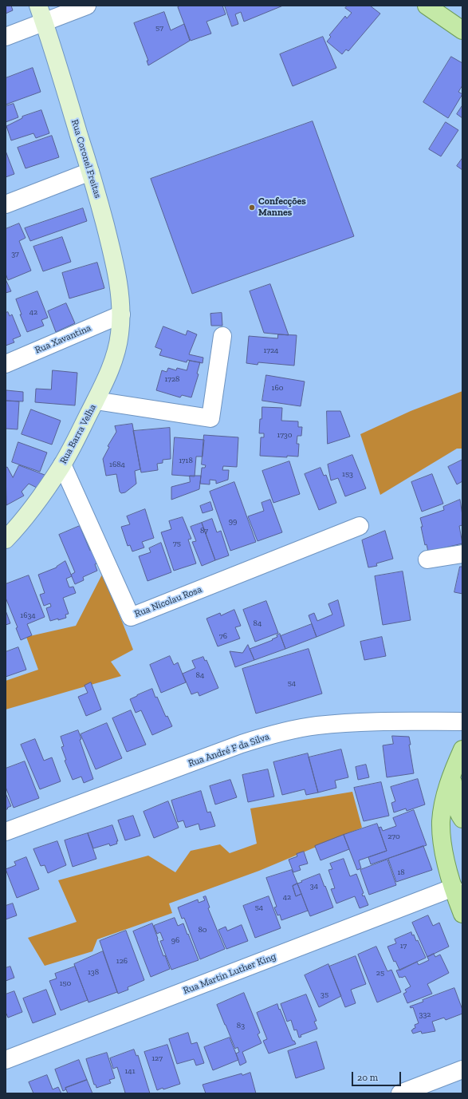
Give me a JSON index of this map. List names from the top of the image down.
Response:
{
  "streets": {
    "street": [
      "Rua Coronel Freitas",
      "Rua Xavantina",
      "Rua Barra Velha",
      "Rua Nicolau Rosa",
      "Rua André F da Silva",
      "Rua Martin Luther King"
    ]
  },
  "crossings": [
    ["Rua Coronel Freitas", "Rua Xavantina"],
    ["Rua Coronel Freitas", "Rua Barra Velha"],
    ["Rua Xavantina", "Rua Barra Velha"],
    ["Rua Barra Velha", "Rua Nicolau Rosa"]
  ],
  "places": ["Confecções Mannes"],
  "house_numbers": [
    "57",
    "37",
    "42",
    "1724",
    "1728",
    "160",
    "1730",
    "1718",
    "1684",
    "153",
    "99",
    "87",
    "75",
    "1634",
    "84",
    "76",
    "84",
    "54",
    "270",
    "18",
    "34",
    "42",
    "54",
    "80",
    "96",
    "17",
    "126",
    "138",
    "25",
    "150",
    "35",
    "332",
    "83",
    "127",
    "141"
  ],
  "scale_bar": "20 m"
}
